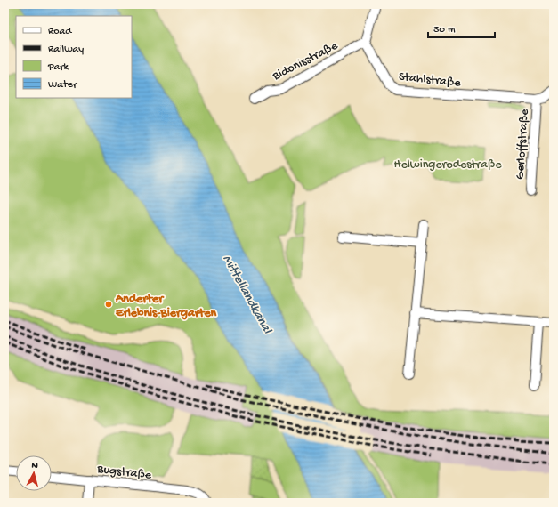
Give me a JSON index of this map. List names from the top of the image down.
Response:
{
  "streets": {
    "street": [
      "Bidonisstraße",
      "Stahlstraße",
      "Gerloffstraße",
      "Bugstraße"
    ]
  },
  "crossings": [
    ["Bidonisstraße", "Stahlstraße"],
    ["Stahlstraße", "Gerloffstraße"]
  ],
  "water": ["Mittellandkanal"],
  "parks": ["Helwingerodestraße"],
  "places": ["Anderter Erlebnis-Biergarten"],
  "legend": [
    "Road",
    "Railway",
    "Park",
    "Water"
  ],
  "scale_bar": "50 m",
  "north": "top"
}
